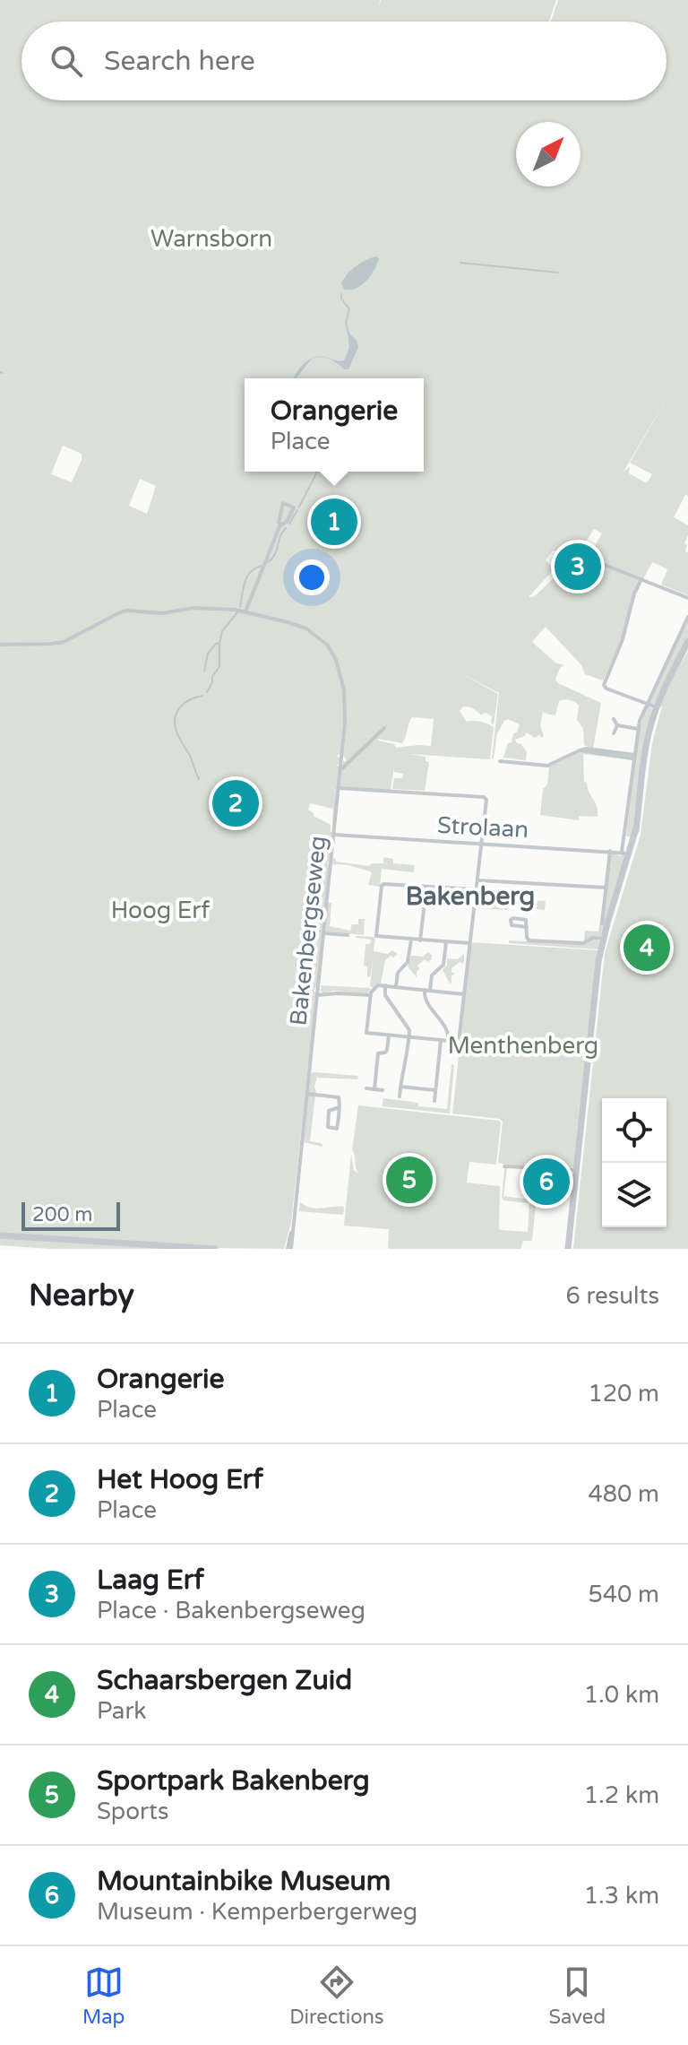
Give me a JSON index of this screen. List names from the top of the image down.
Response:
{
  "streets": {
    "street": ["Strolaan", "Bakenbergseweg"]
  },
  "crossings": [
    ["Strolaan", "Bakenbergseweg"]
  ],
  "districts": ["Bakenberg"],
  "parks": ["Warnsborn", "Hoog Erf", "Menthenberg"],
  "scale_bar": "200 m",
  "north": "top right",
  "page": {
    "search": "Search here",
    "popup": ["Orangerie", "Place"],
    "pins": [
      "1",
      "3",
      "2",
      "4",
      "5",
      "6"
    ],
    "scale": "200 m",
    "heading": ["Nearby", "6 results"],
    "list": [
      {
        "mark": "1",
        "name": "Orangerie",
        "note": "Place",
        "value": "120 m"
      },
      {
        "mark": "2",
        "name": "Het Hoog Erf",
        "note": "Place",
        "value": "480 m"
      },
      {
        "mark": "3",
        "name": "Laag Erf",
        "note": "Place · Bakenbergseweg",
        "value": "540 m"
      },
      {
        "mark": "4",
        "name": "Schaarsbergen Zuid",
        "note": "Park",
        "value": "1.0 km"
      },
      {
        "mark": "5",
        "name": "Sportpark Bakenberg",
        "note": "Sports",
        "value": "1.2 km"
      },
      {
        "mark": "6",
        "name": "Mountainbike Museum",
        "note": "Museum · Kemperbergerweg",
        "value": "1.3 km"
      }
    ],
    "nav": ["Map", "Directions", "Saved"]
  }
}
